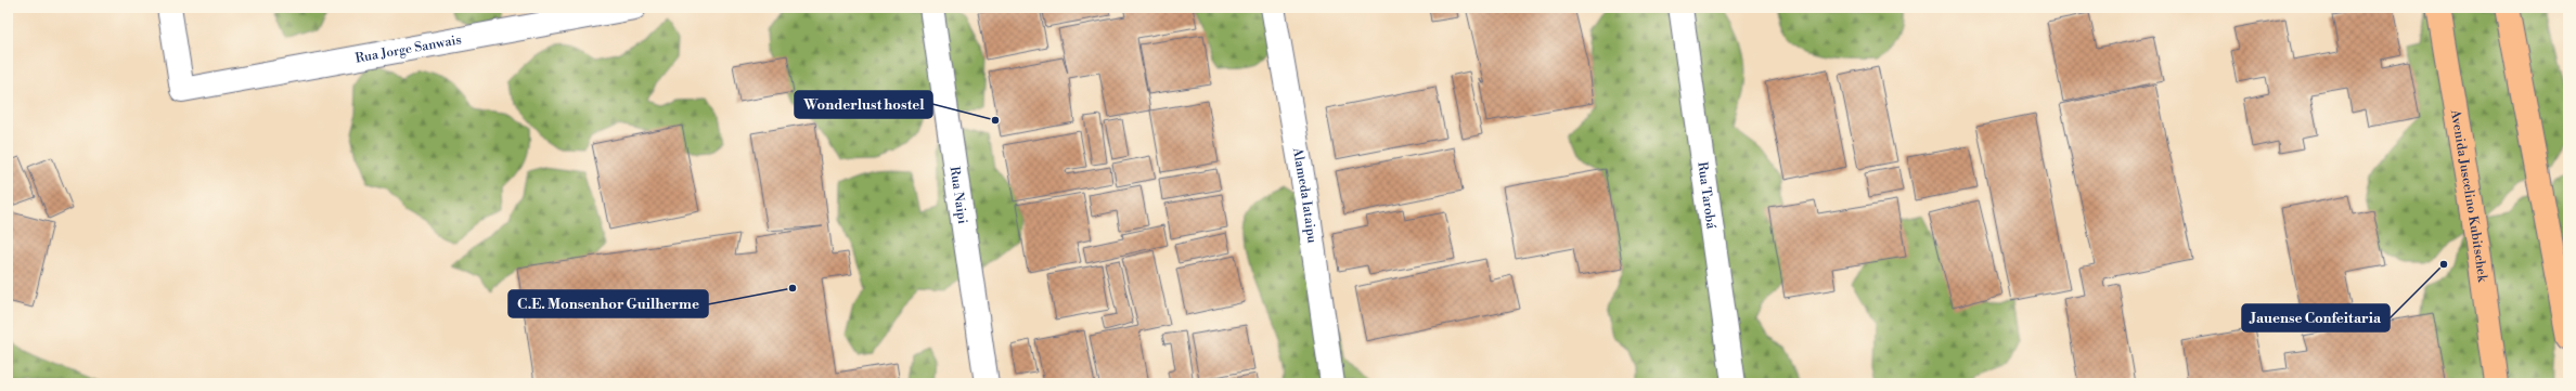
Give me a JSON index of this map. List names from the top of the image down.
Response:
{
  "streets": {
    "main road": ["Avenida Juscelino Kubitschek"],
    "street": [
      "Rua Jorge Sanwais",
      "Rua Naipi",
      "Alameda Iataipu",
      "Rua Tarobá"
    ]
  },
  "places": ["Wonderlust hostel", "Jauense Confeitaria", "C.E. Monsenhor Guilherme"]
}
